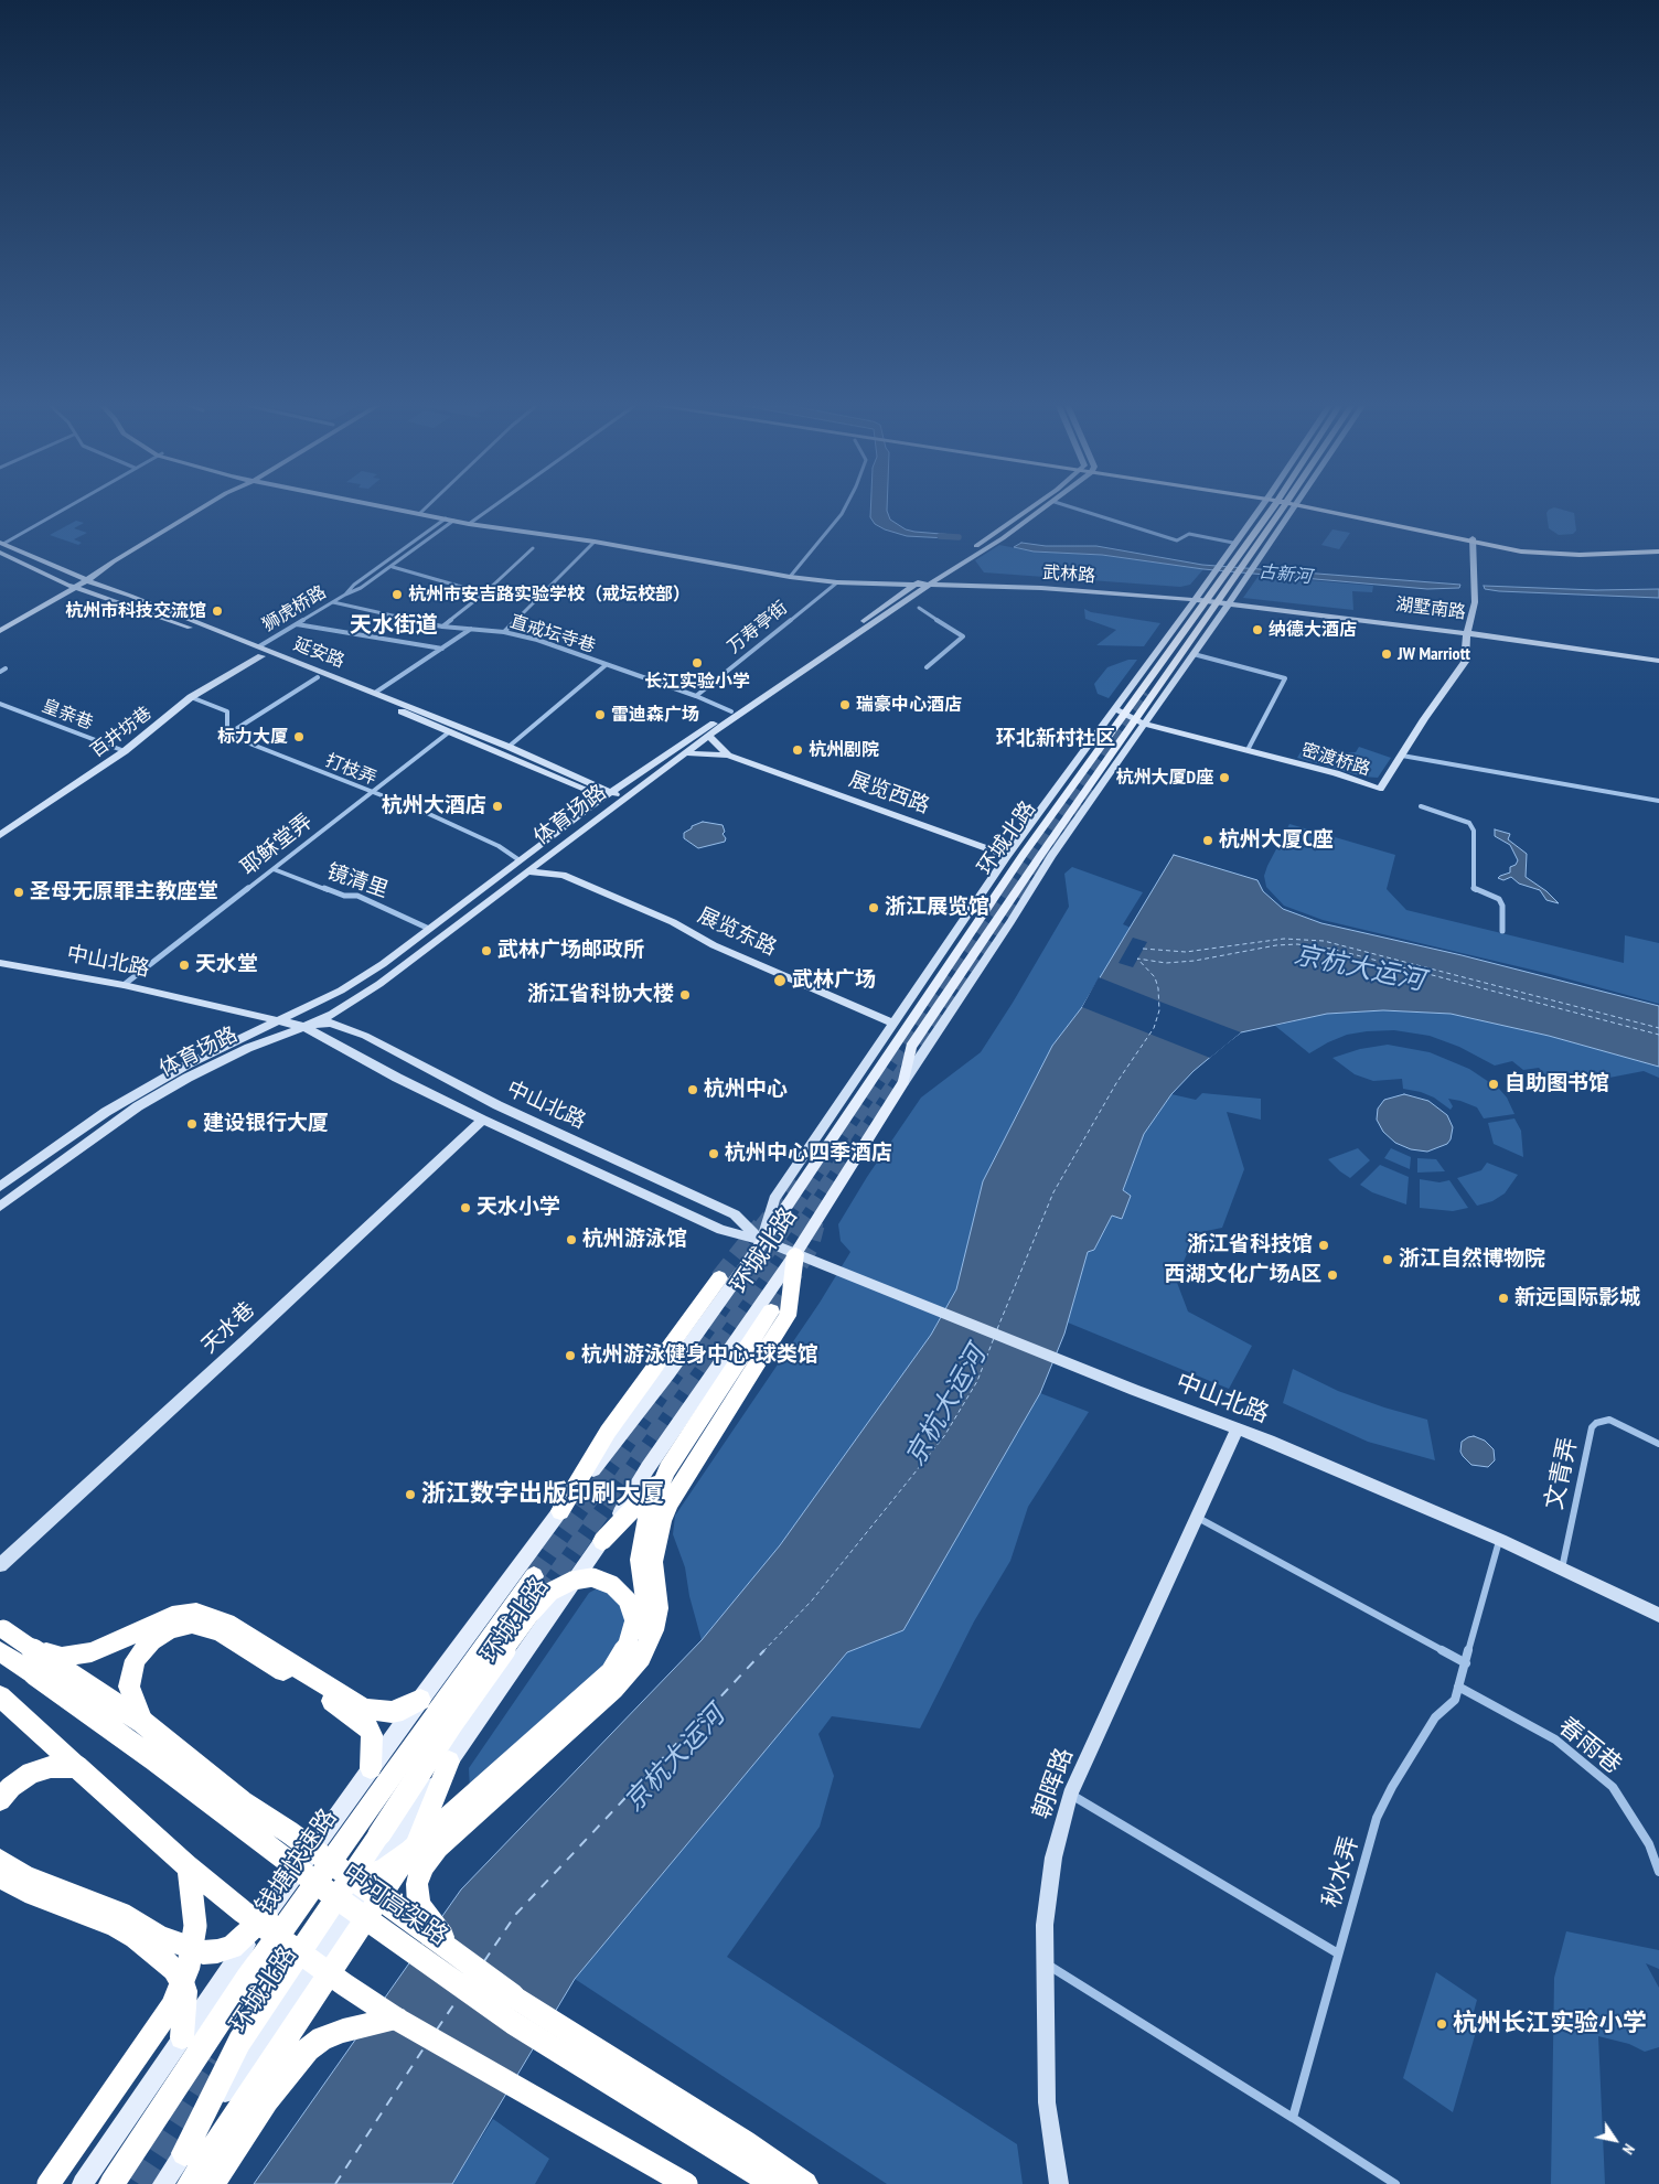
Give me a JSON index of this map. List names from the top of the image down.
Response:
{
  "streets": {
    "highway": ["钱塘快速路", "中河高架路"],
    "main road": [
      "武林路",
      "湖墅南路",
      "延安路",
      "百井坊巷",
      "密渡桥路",
      "展览西路",
      "体育场路",
      "环城北路",
      "展览东路",
      "中山北路",
      "天水巷",
      "朝晖路"
    ],
    "street": [
      "狮虎桥路",
      "万寿亭街",
      "直戒坛寺巷",
      "皇亲巷",
      "打枝弄",
      "耶稣堂弄",
      "镜清里",
      "文青弄",
      "春雨巷",
      "秋水弄"
    ]
  },
  "crossings": [
    ["武林路", "狮虎桥路"],
    ["武林路", "湖墅南路"],
    ["武林路", "万寿亭街"],
    ["武林路", "体育场路"],
    ["武林路", "环城北路"],
    ["狮虎桥路", "直戒坛寺巷"],
    ["狮虎桥路", "延安路"],
    ["狮虎桥路", "百井坊巷"],
    ["湖墅南路", "密渡桥路"],
    ["湖墅南路", "环城北路"],
    ["万寿亭街", "直戒坛寺巷"],
    ["直戒坛寺巷", "体育场路"],
    ["延安路", "百井坊巷"],
    ["延安路", "体育场路"],
    ["延安路", "耶稣堂弄"],
    ["皇亲巷", "百井坊巷"],
    ["密渡桥路", "环城北路"],
    ["打枝弄", "体育场路"],
    ["打枝弄", "耶稣堂弄"],
    ["展览西路", "体育场路"],
    ["展览西路", "环城北路"],
    ["体育场路", "镜清里"],
    ["体育场路", "展览东路"],
    ["体育场路", "中山北路"],
    ["环城北路", "展览东路"],
    ["环城北路", "中山北路"],
    ["耶稣堂弄", "镜清里"],
    ["耶稣堂弄", "中山北路"],
    ["中山北路", "天水巷"],
    ["中山北路", "文青弄"],
    ["中山北路", "朝晖路"],
    ["中山北路", "秋水弄"],
    ["春雨巷", "秋水弄"]
  ],
  "districts": ["天水街道", "环北新村社区"],
  "water": ["古新河", "京杭大运河"],
  "places": [
    "杭州市安吉路实验学校（戒坛校部）",
    "杭州市科技交流馆",
    "纳德大酒店",
    "JW Marriott",
    "长江实验小学",
    "瑞豪中心酒店",
    "雷迪森广场",
    "标力大厦",
    "杭州剧院",
    "杭州大厦D座",
    "杭州大酒店",
    "杭州大厦C座",
    "圣母无原罪主教座堂",
    "浙江展览馆",
    "武林广场邮政所",
    "天水堂",
    "武林广场",
    "浙江省科协大楼",
    "自助图书馆",
    "杭州中心",
    "建设银行大厦",
    "杭州中心四季酒店",
    "天水小学",
    "杭州游泳馆",
    "浙江省科技馆",
    "浙江自然博物院",
    "西湖文化广场A区",
    "新远国际影城",
    "杭州游泳健身中心-球类馆",
    "浙江数字出版印刷大厦",
    "杭州长江实验小学"
  ],
  "north": "bottom right"
}
